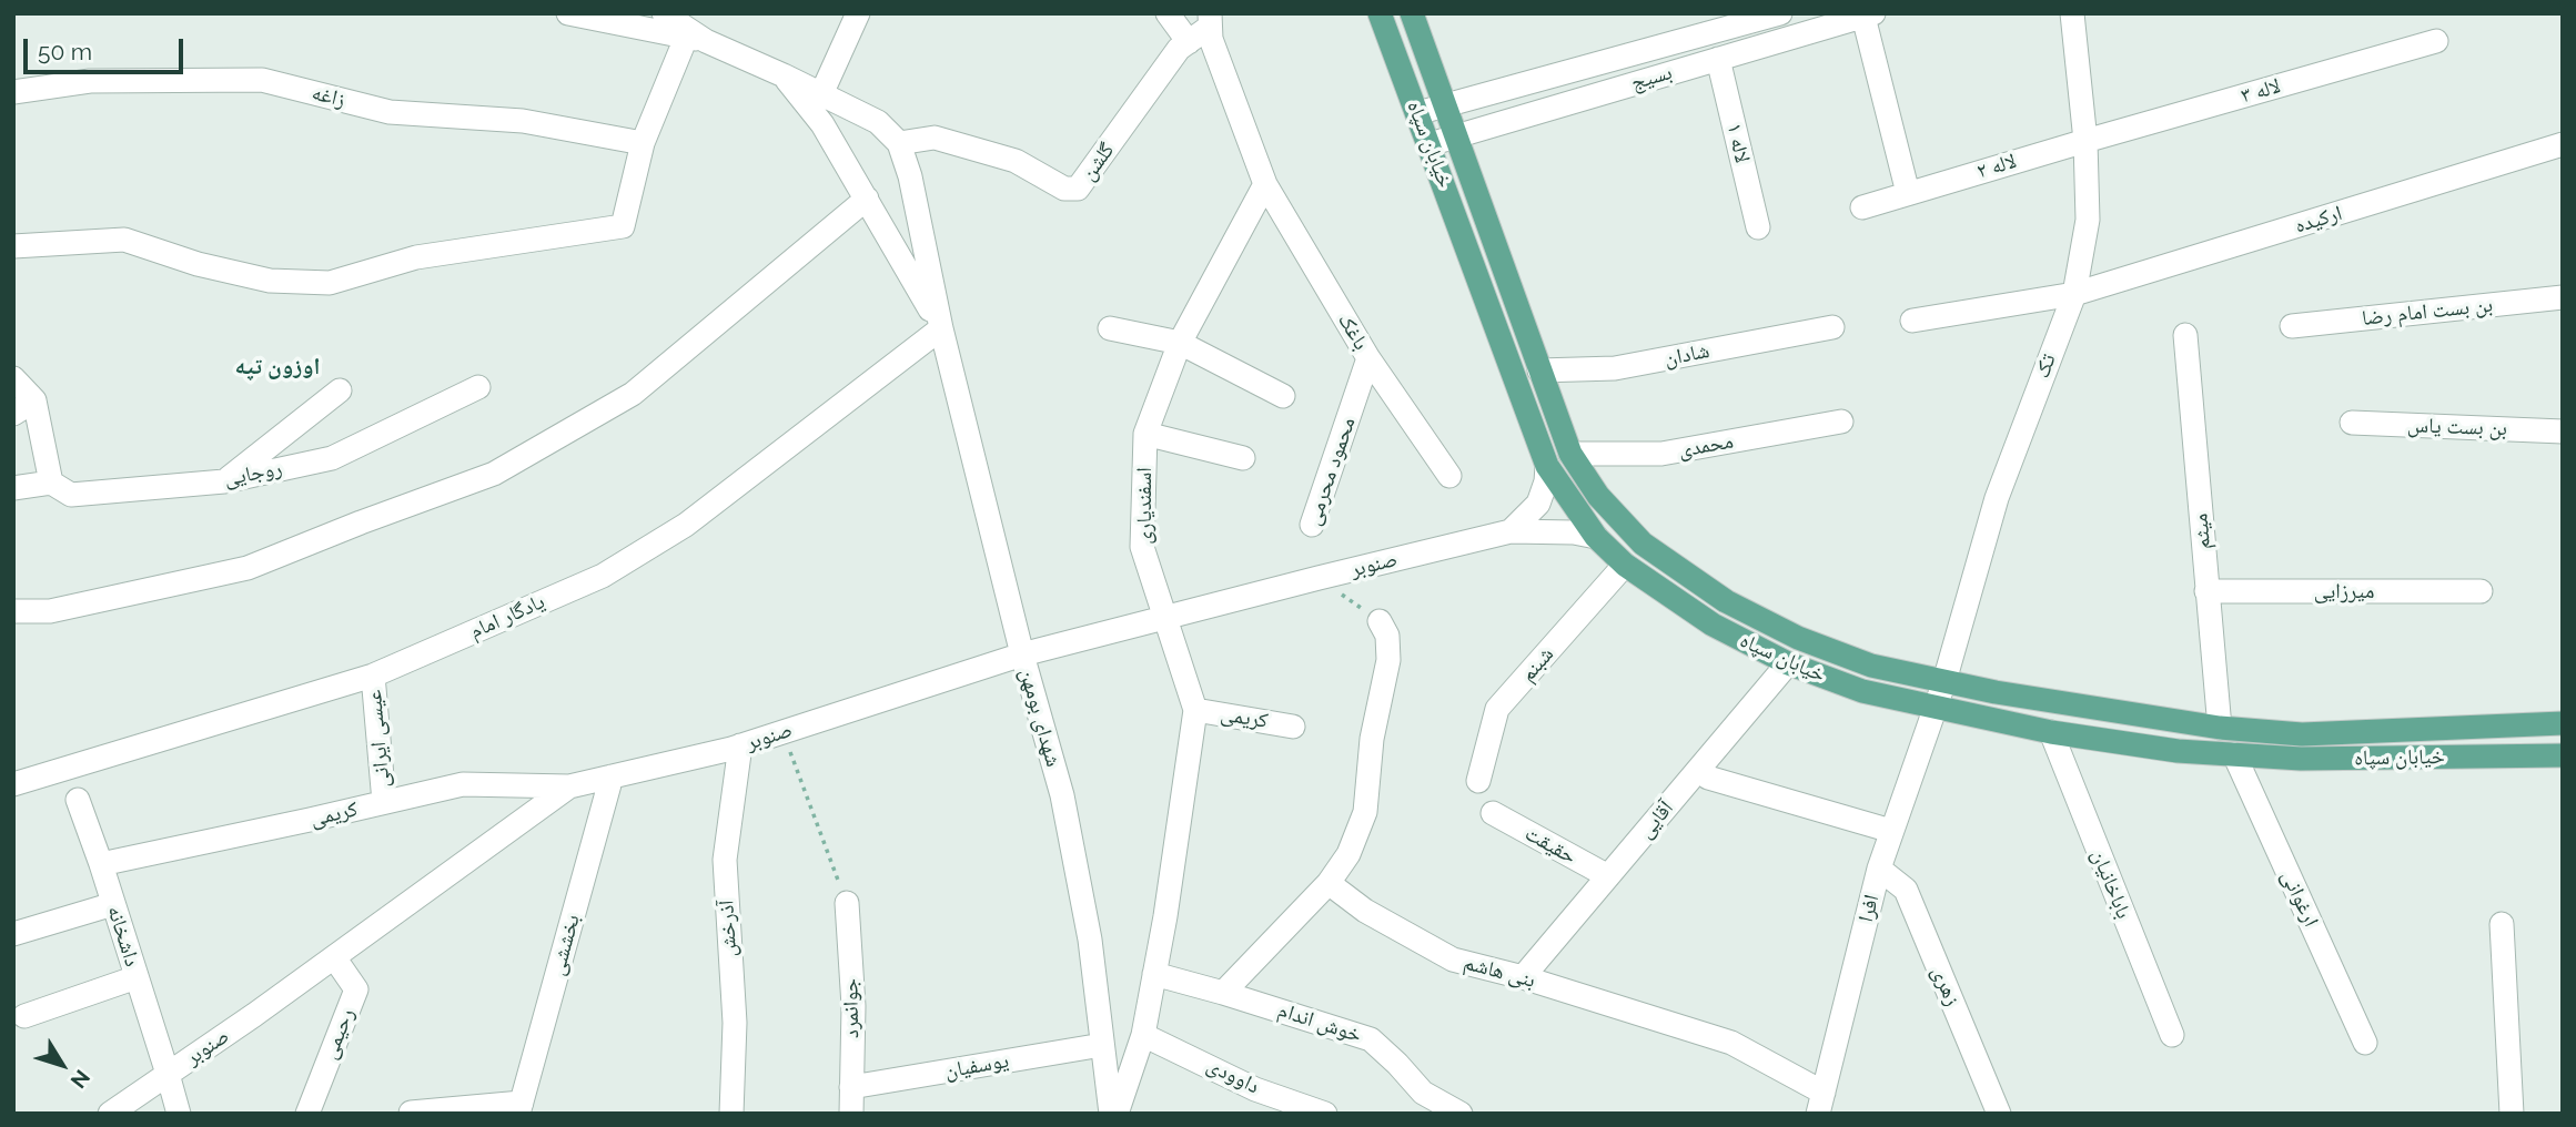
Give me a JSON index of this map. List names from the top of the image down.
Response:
{
  "streets": {
    "main road": ["خیابان سپاه"],
    "street": [
      "بسیج",
      "لاله ۳",
      "زاغه",
      "لاله ۱",
      "گلشن",
      "لاله ۲",
      "ارکیده",
      "بن بست امام رضا",
      "باغک",
      "شادان",
      "تک",
      "بن بست یاس",
      "محمدی",
      "محمود محرمی",
      "روجایی",
      "اسفندیاری",
      "میثم",
      "صنوبر",
      "میرزایی",
      "یادگار امام",
      "شبنم",
      "شهدای بومهن",
      "کریمی",
      "عیسی ایرانی",
      "آقایی",
      "حقیقت",
      "باباخانیان",
      "ارغوانی",
      "افرا",
      "آذرخش",
      "داشخانه",
      "بخششی",
      "بنی هاشم",
      "زهری",
      "جوانمرد",
      "خوش اندام",
      "رحیمی",
      "یوسفیان",
      "داوودی"
    ]
  },
  "crossings": [
    ["بسیج", "لاله ۱"],
    ["بسیج", "خیابان سپاه"],
    ["لاله ۳", "لاله ۲"],
    ["لاله ۳", "تک"],
    ["خیابان سپاه", "شادان"],
    ["خیابان سپاه", "تک"],
    ["خیابان سپاه", "محمدی"],
    ["خیابان سپاه", "میثم"],
    ["خیابان سپاه", "صنوبر"],
    ["خیابان سپاه", "شبنم"],
    ["خیابان سپاه", "آقایی"],
    ["خیابان سپاه", "باباخانیان"],
    ["خیابان سپاه", "ارغوانی"],
    ["خیابان سپاه", "افرا"],
    ["لاله ۲", "تک"],
    ["ارکیده", "تک"],
    ["باغک", "محمود محرمی"],
    ["باغک", "اسفندیاری"],
    ["تک", "افرا"],
    ["اسفندیاری", "صنوبر"],
    ["اسفندیاری", "کریمی"],
    ["اسفندیاری", "خوش اندام"],
    ["اسفندیاری", "داوودی"],
    ["میثم", "میرزایی"],
    ["صنوبر", "شهدای بومهن"],
    ["صنوبر", "کریمی"],
    ["صنوبر", "آذرخش"],
    ["صنوبر", "داشخانه"],
    ["صنوبر", "بخششی"],
    ["صنوبر", "رحیمی"],
    ["یادگار امام", "شهدای بومهن"],
    ["یادگار امام", "عیسی ایرانی"],
    ["شهدای بومهن", "یوسفیان"],
    ["کریمی", "عیسی ایرانی"],
    ["کریمی", "داشخانه"],
    ["آقایی", "حقیقت"],
    ["آقایی", "بنی هاشم"],
    ["افرا", "بنی هاشم"],
    ["افرا", "زهری"],
    ["جوانمرد", "یوسفیان"]
  ],
  "districts": ["اوزون تپه"],
  "scale_bar": "50 m",
  "north": "bottom right"
}
